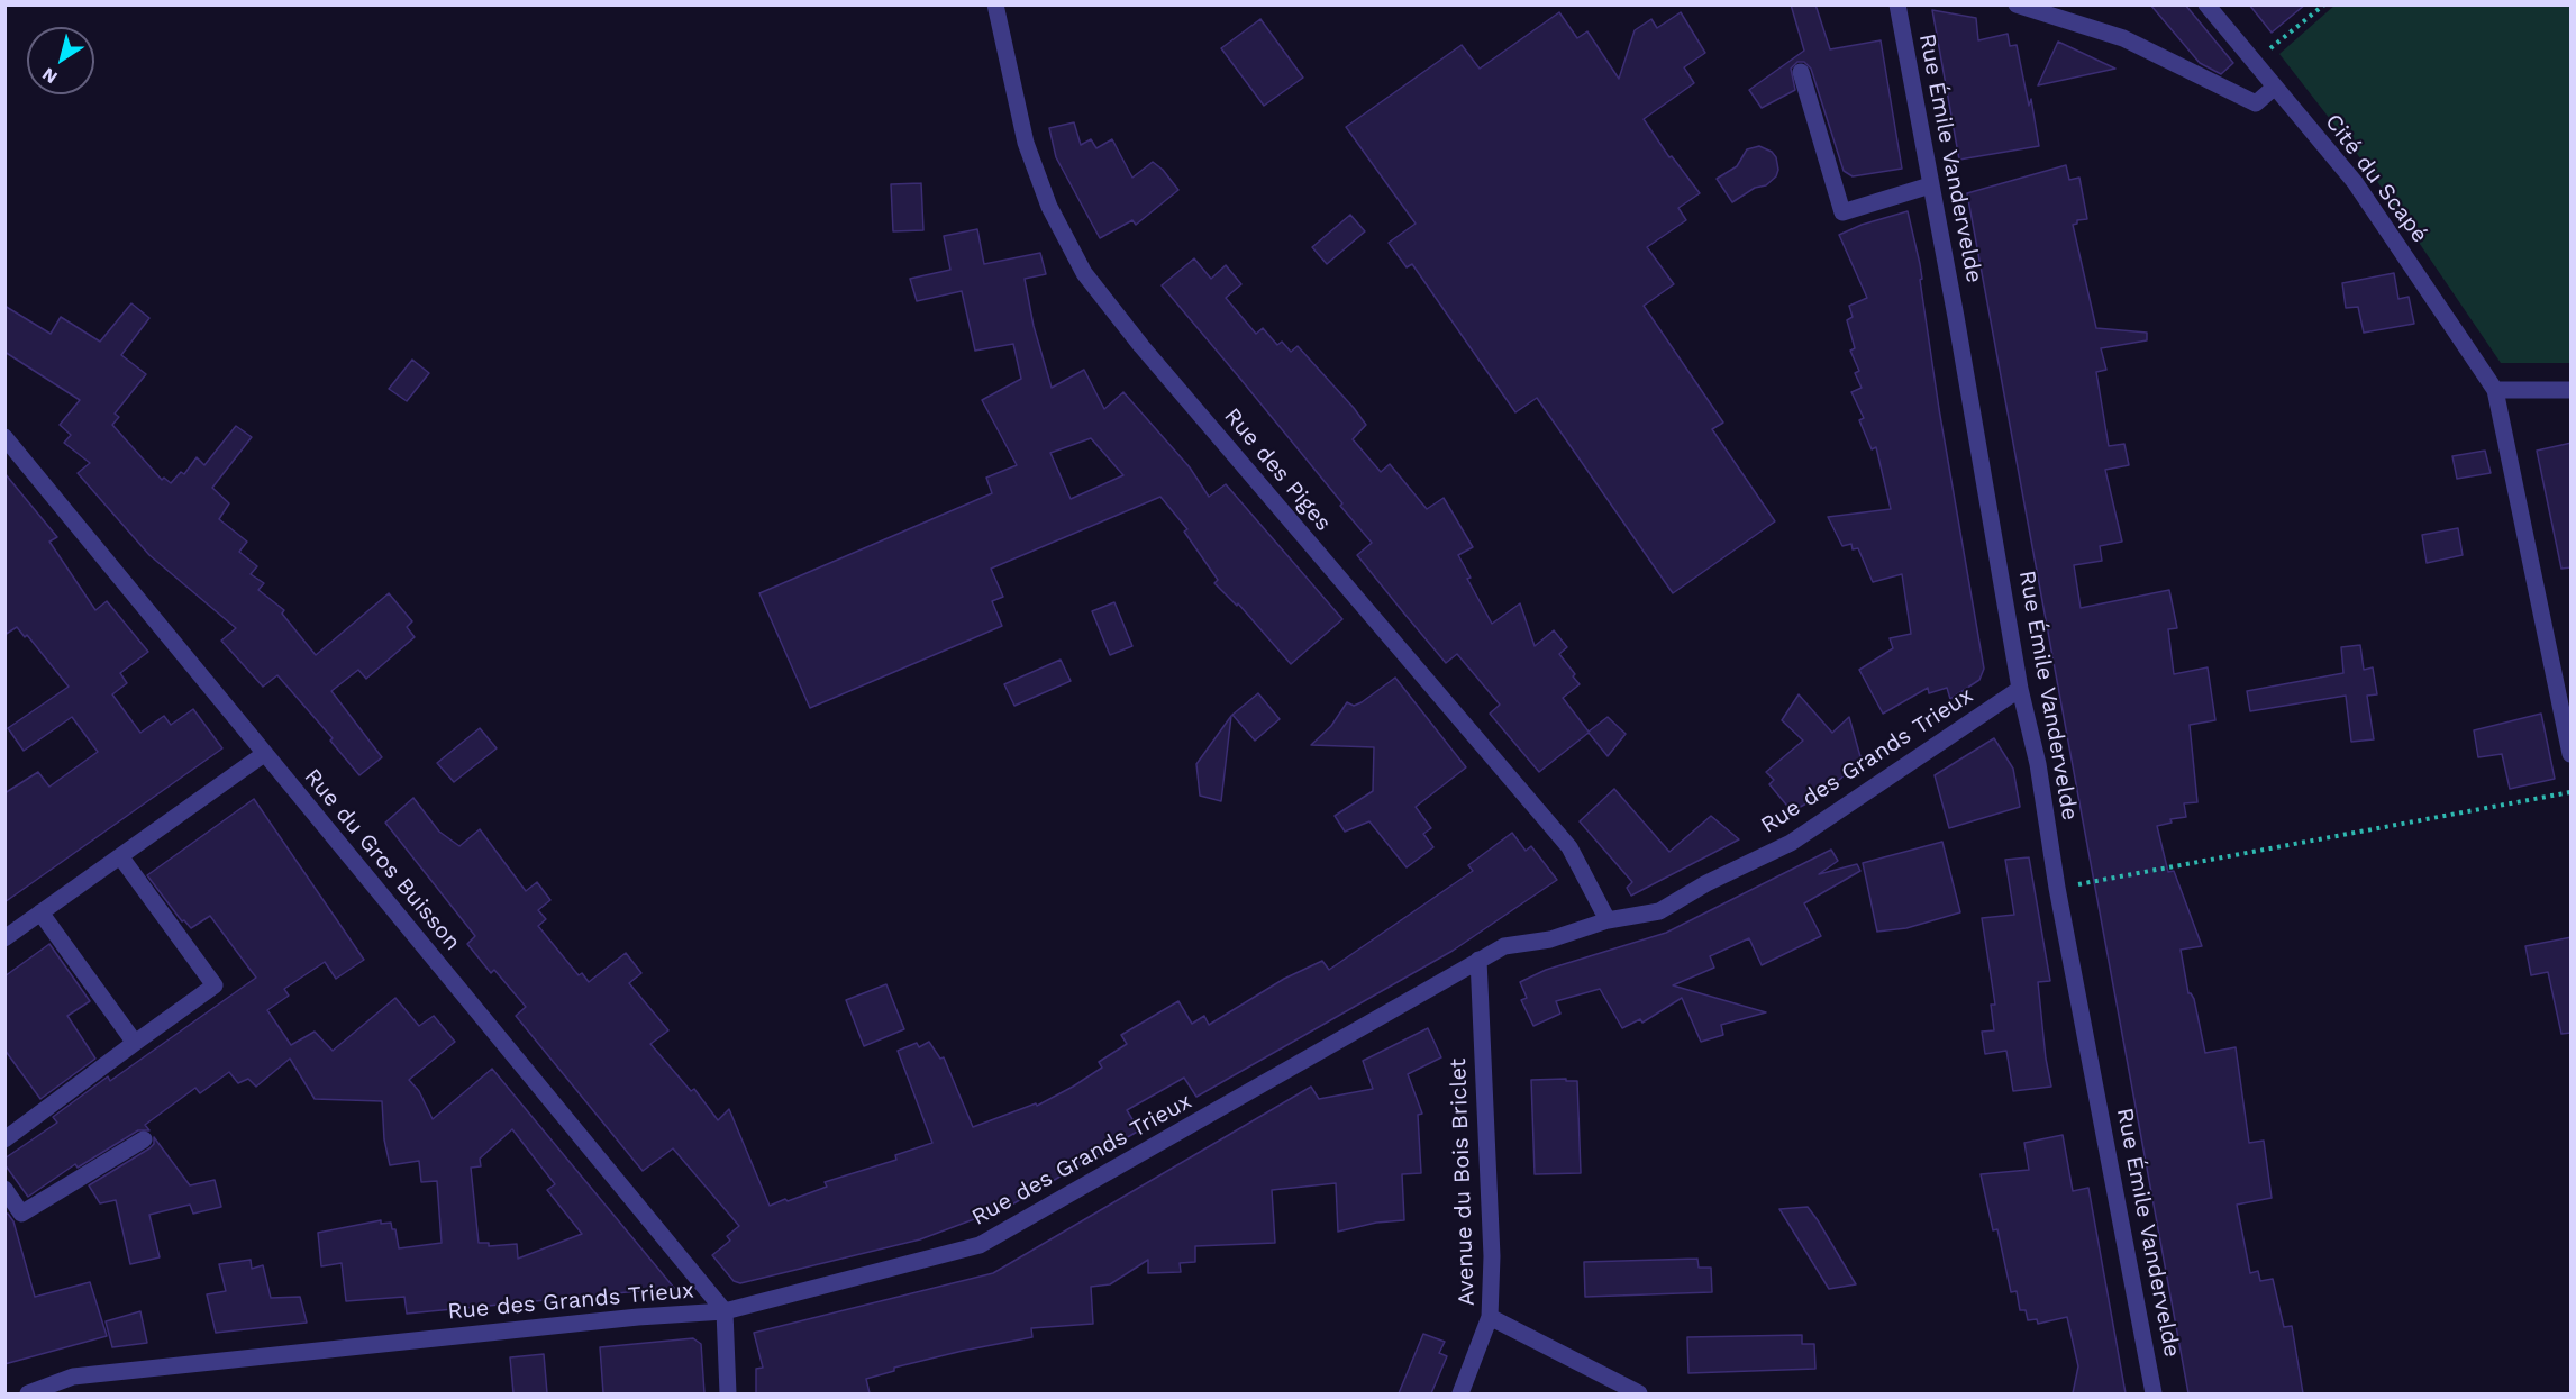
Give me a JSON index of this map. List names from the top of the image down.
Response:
{
  "streets": {
    "street": [
      "Rue Émile Vandervelde",
      "Cité du Scapé",
      "Rue des Piges",
      "Rue des Grands Trieux",
      "Rue du Gros Buisson",
      "Avenue du Bois Briclet"
    ]
  },
  "crossings": [
    ["Rue Émile Vandervelde", "Rue des Grands Trieux"],
    ["Rue des Piges", "Rue des Grands Trieux"],
    ["Rue des Grands Trieux", "Rue du Gros Buisson"],
    ["Rue des Grands Trieux", "Avenue du Bois Briclet"]
  ],
  "north": "bottom left"
}
